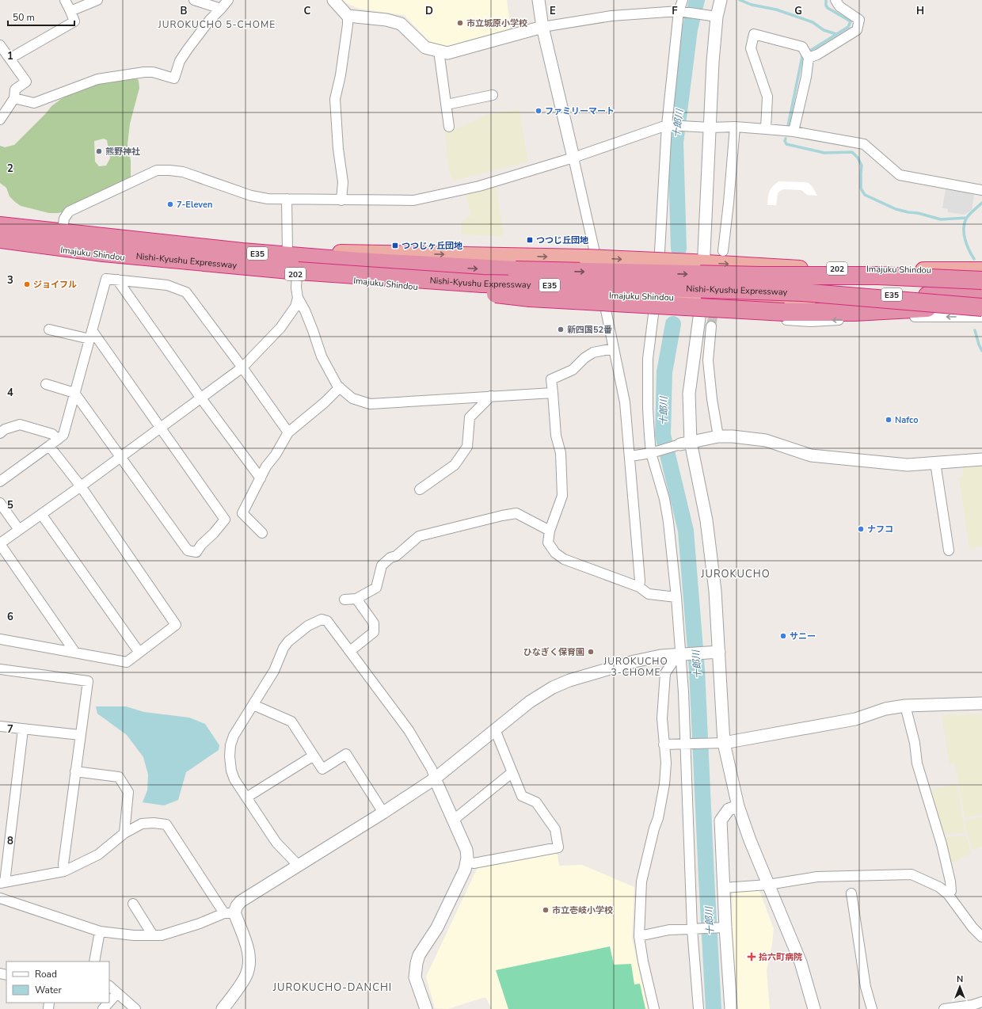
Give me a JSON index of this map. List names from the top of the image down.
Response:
{
  "streets": {
    "highway": [
      "Imajuku Shindou",
      "E35",
      "Nishi-Kyushu Expressway",
      "202"
    ]
  },
  "crossings": [
    ["Imajuku Shindou", "Nishi-Kyushu Expressway"]
  ],
  "districts": [
    "JUROKUCHO 5-CHOME",
    "JUROKUCHO",
    "JUROKUCHO 3-CHOME",
    "JUROKUCHO-DANCHI"
  ],
  "water": ["十郎川"],
  "places": {
    "other": [
      "市立城原小学校",
      "ファミリーマート",
      "熊野神社",
      "7-Eleven",
      "ジョイフル",
      "新四国52番",
      "Nafco",
      "ナフコ",
      "サニー",
      "ひなぎく保育園",
      "市立壱岐小学校"
    ],
    "transit": ["つつじ丘団地", "つつじヶ丘団地"],
    "health": ["拾六町病院"]
  },
  "legend": ["Road", "Water"],
  "scale_bar": "50 m",
  "north": "top",
  "grid": {
    "columns": [
      "B",
      "C",
      "D",
      "E",
      "F",
      "G",
      "H"
    ],
    "rows": [
      "1",
      "2",
      "3",
      "4",
      "5",
      "6",
      "7",
      "8"
    ]
  }
}
